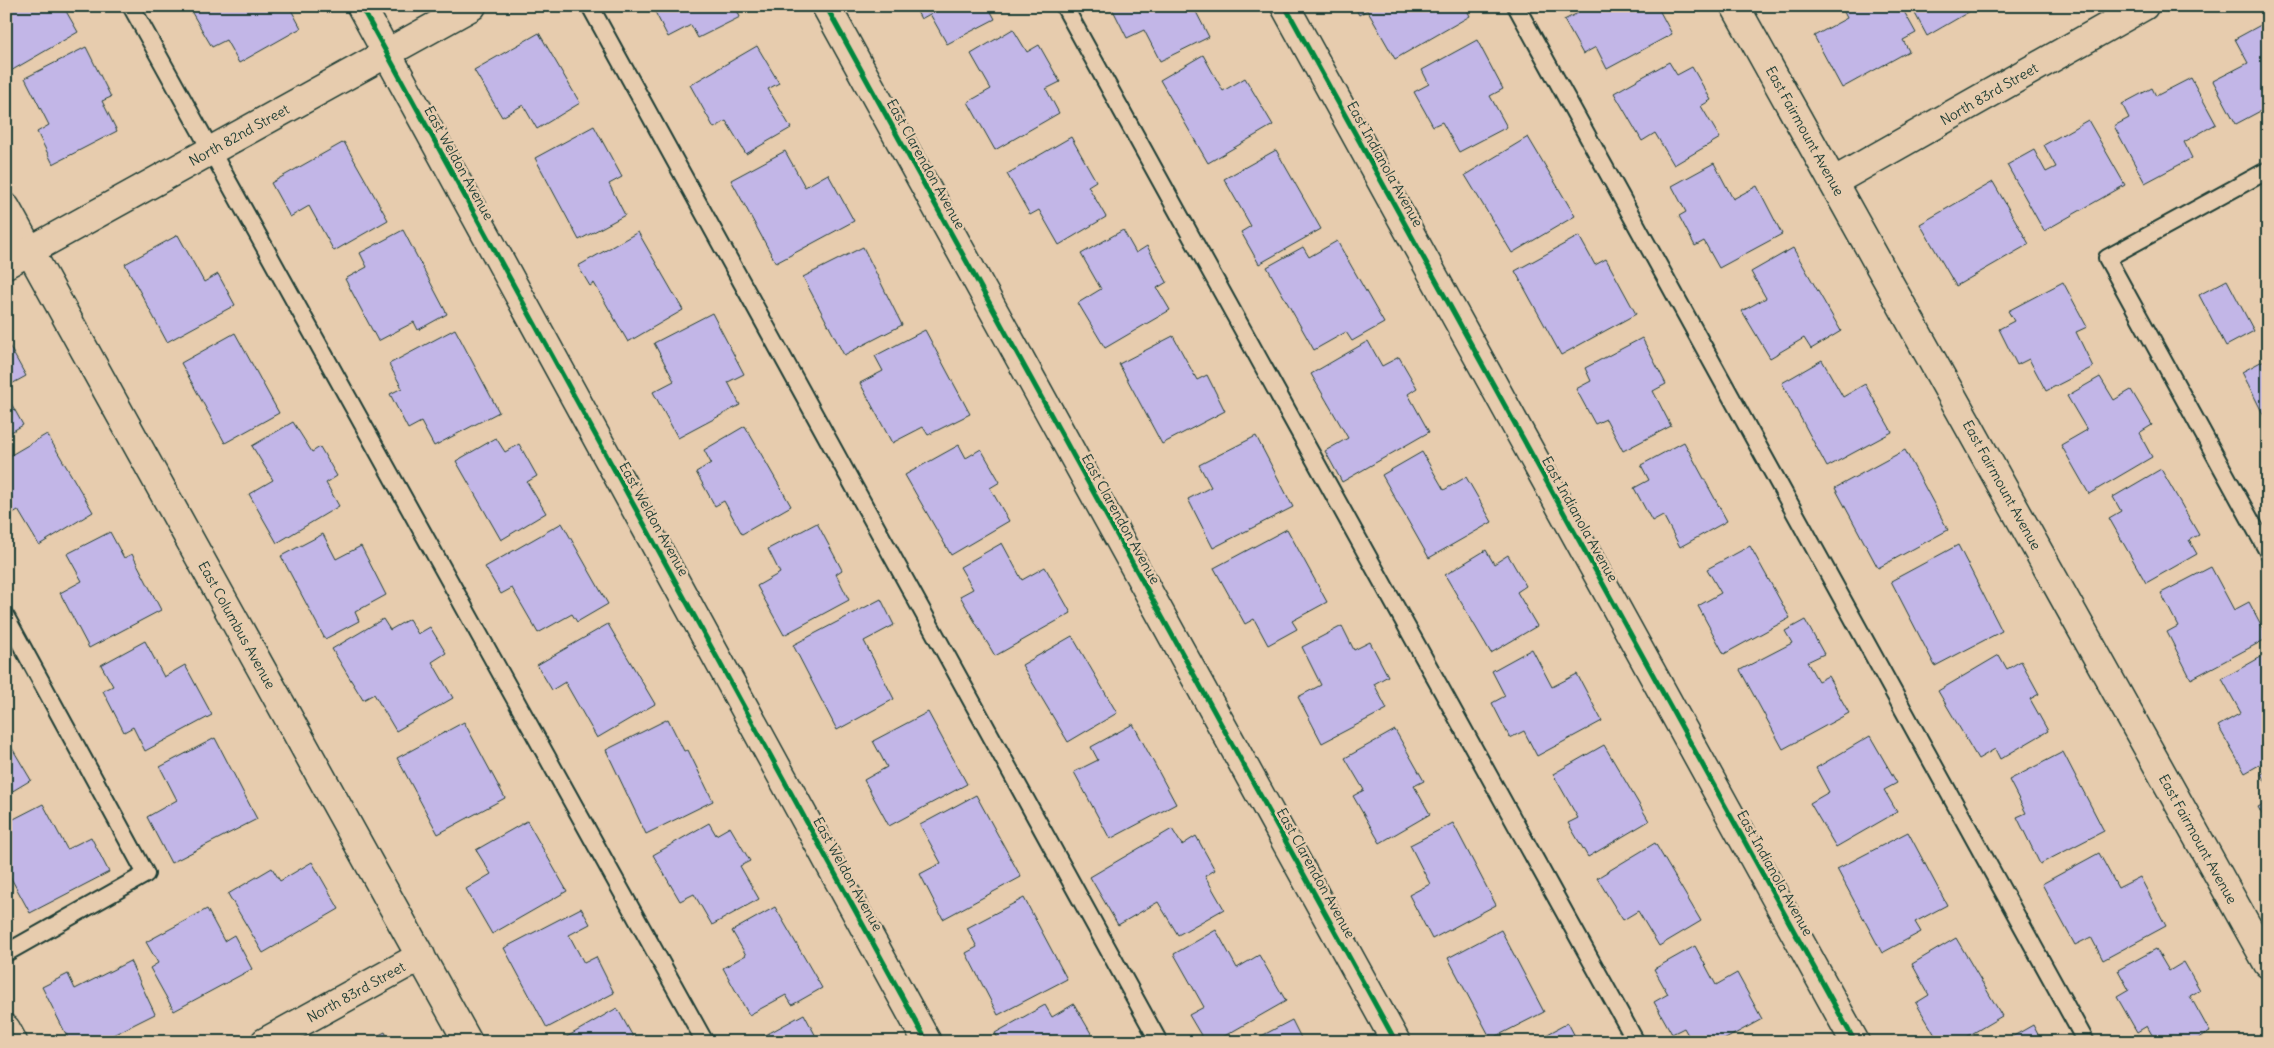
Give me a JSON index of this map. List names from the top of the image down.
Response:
{
  "streets": {
    "street": [
      "North 83rd Street",
      "East Fairmount Avenue",
      "North 82nd Street",
      "East Weldon Avenue",
      "East Clarendon Avenue",
      "East Indianola Avenue",
      "East Columbus Avenue"
    ]
  },
  "crossings": [
    ["North 83rd Street", "East Fairmount Avenue"],
    ["North 83rd Street", "East Columbus Avenue"],
    ["North 82nd Street", "East Weldon Avenue"],
    ["North 82nd Street", "East Columbus Avenue"]
  ]
}
